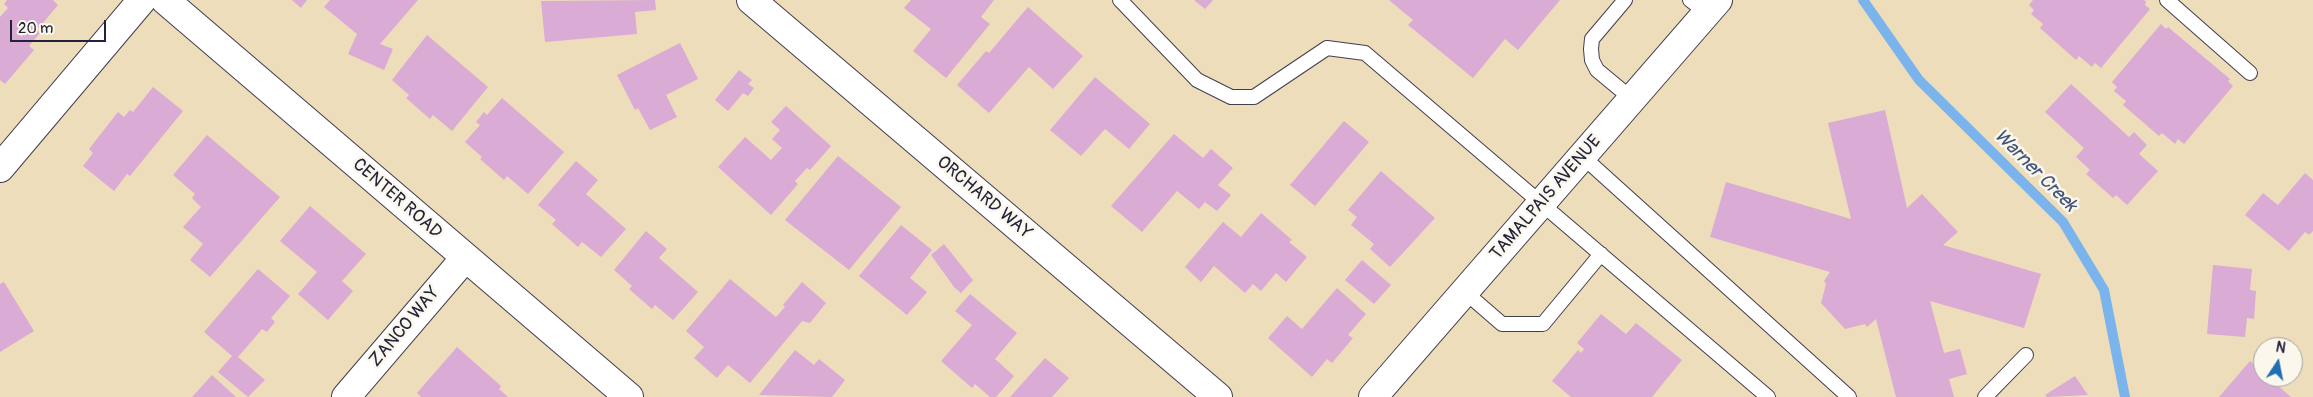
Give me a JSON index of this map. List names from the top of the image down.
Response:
{
  "streets": {
    "street": [
      "ORCHARD WAY",
      "TAMALPAIS AVENUE",
      "CENTER ROAD",
      "ZANCO WAY"
    ]
  },
  "crossings": [
    ["CENTER ROAD", "ZANCO WAY"]
  ],
  "water": ["Warner Creek"],
  "scale_bar": "20 m",
  "north": "top"
}
